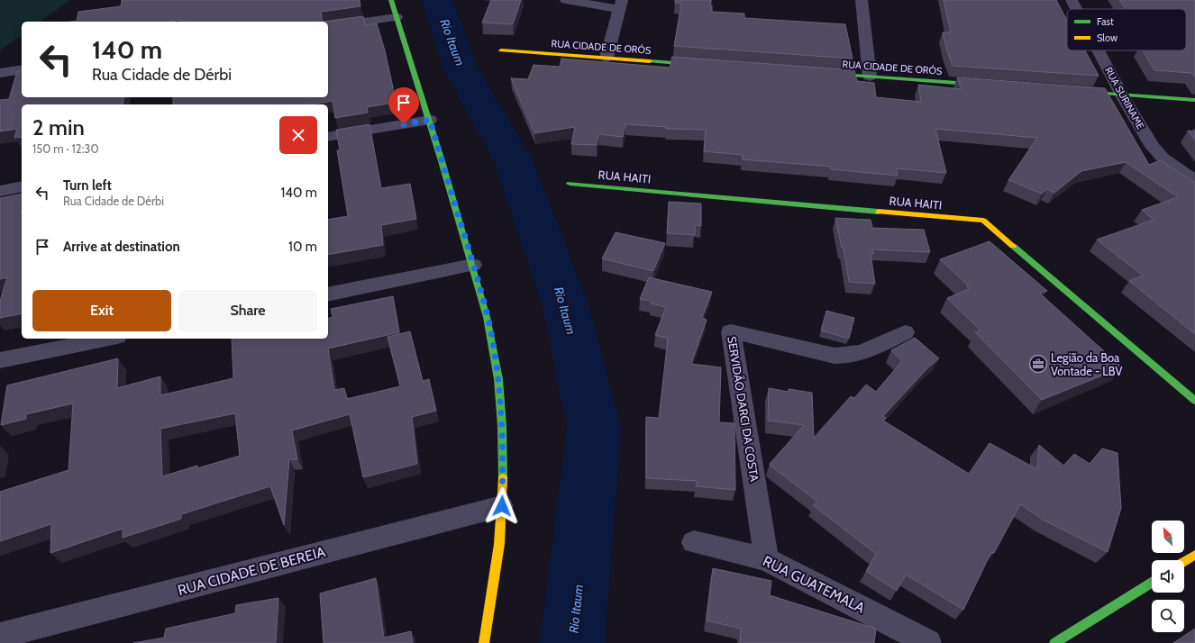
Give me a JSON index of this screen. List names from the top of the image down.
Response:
{
  "streets": {
    "street": [
      "RUA CIDADE DE ORÓS",
      "RUA SURINAME",
      "RUA HAITI",
      "SERVIDÃO DARCI DA COSTA",
      "RUA CIDADE DE BEREIA",
      "RUA GUATEMALA"
    ]
  },
  "crossings": [
    ["SERVIDÃO DARCI DA COSTA", "RUA GUATEMALA"]
  ],
  "water": ["Rio Itaum"],
  "places": {
    "office": ["Legião da Boa Vontade - LBV"]
  },
  "legend": ["Fast", "Slow"],
  "north": "top left",
  "page": {
    "turn": ["140 m", "Rua Cidade de Dérbi"],
    "heading": ["2 min", "150 m · 12:30"],
    "list": [
      {
        "name": "Turn left",
        "note": "Rua Cidade de Dérbi",
        "value": "140 m"
      },
      {
        "name": "Arrive at destination",
        "value": "10 m"
      }
    ],
    "buttons": ["Exit", "Share"]
  }
}
